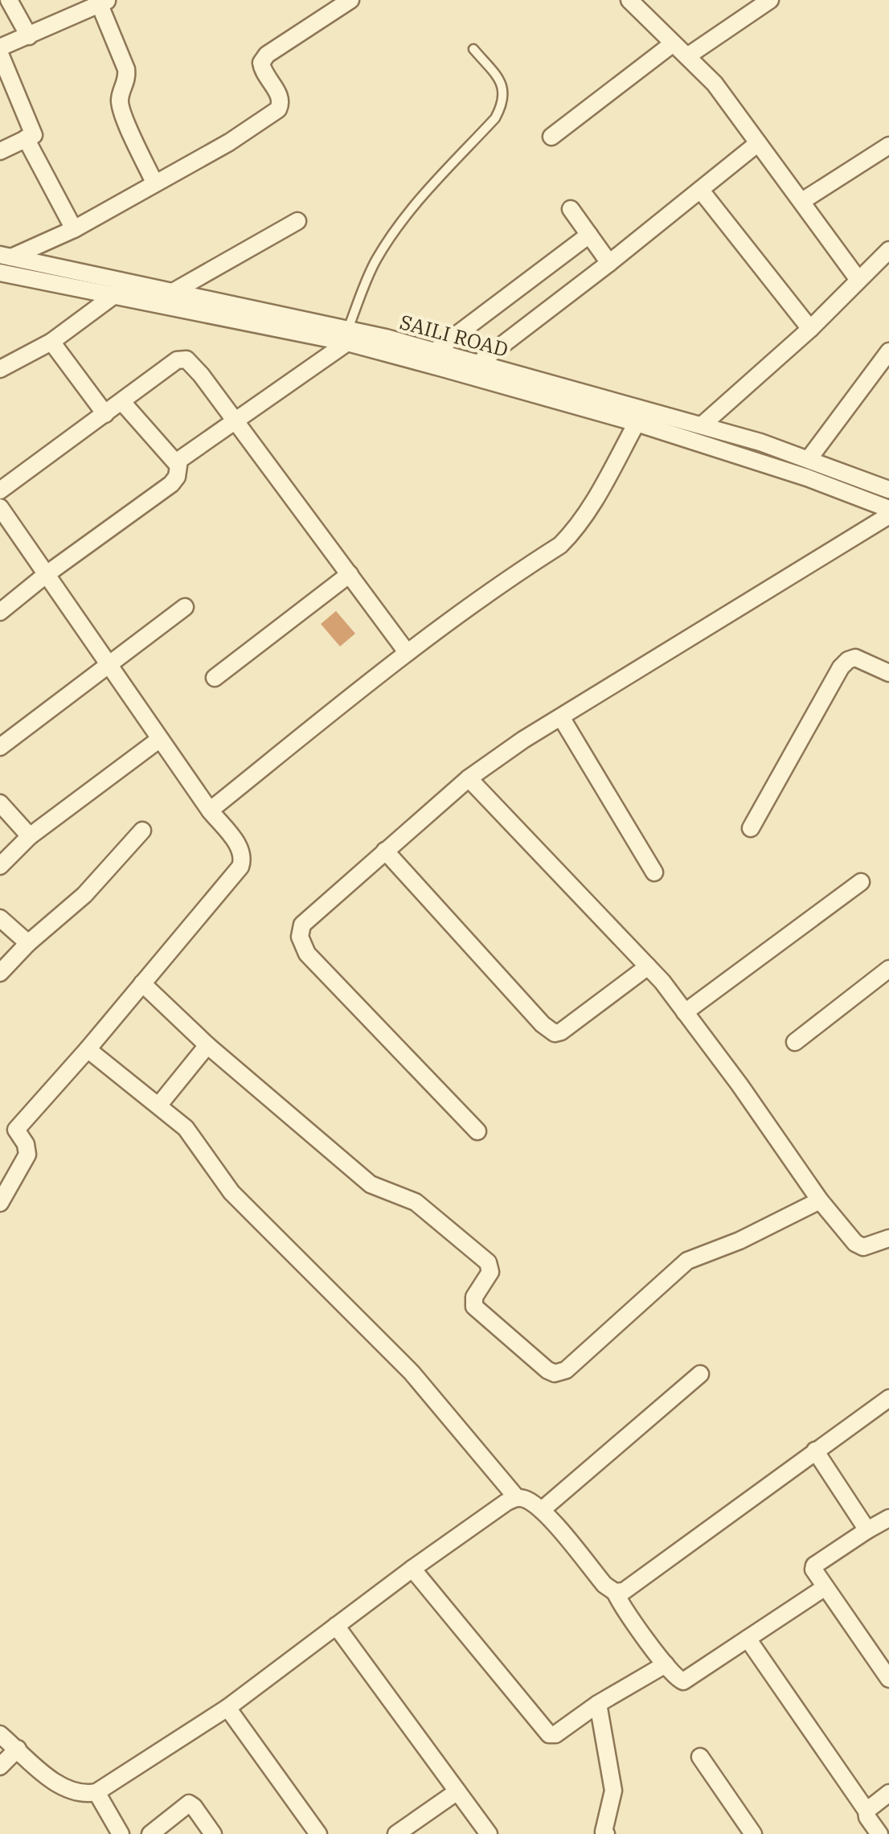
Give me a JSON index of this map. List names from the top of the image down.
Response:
{
  "streets": {
    "street": ["SAILI ROAD"]
  }
}
